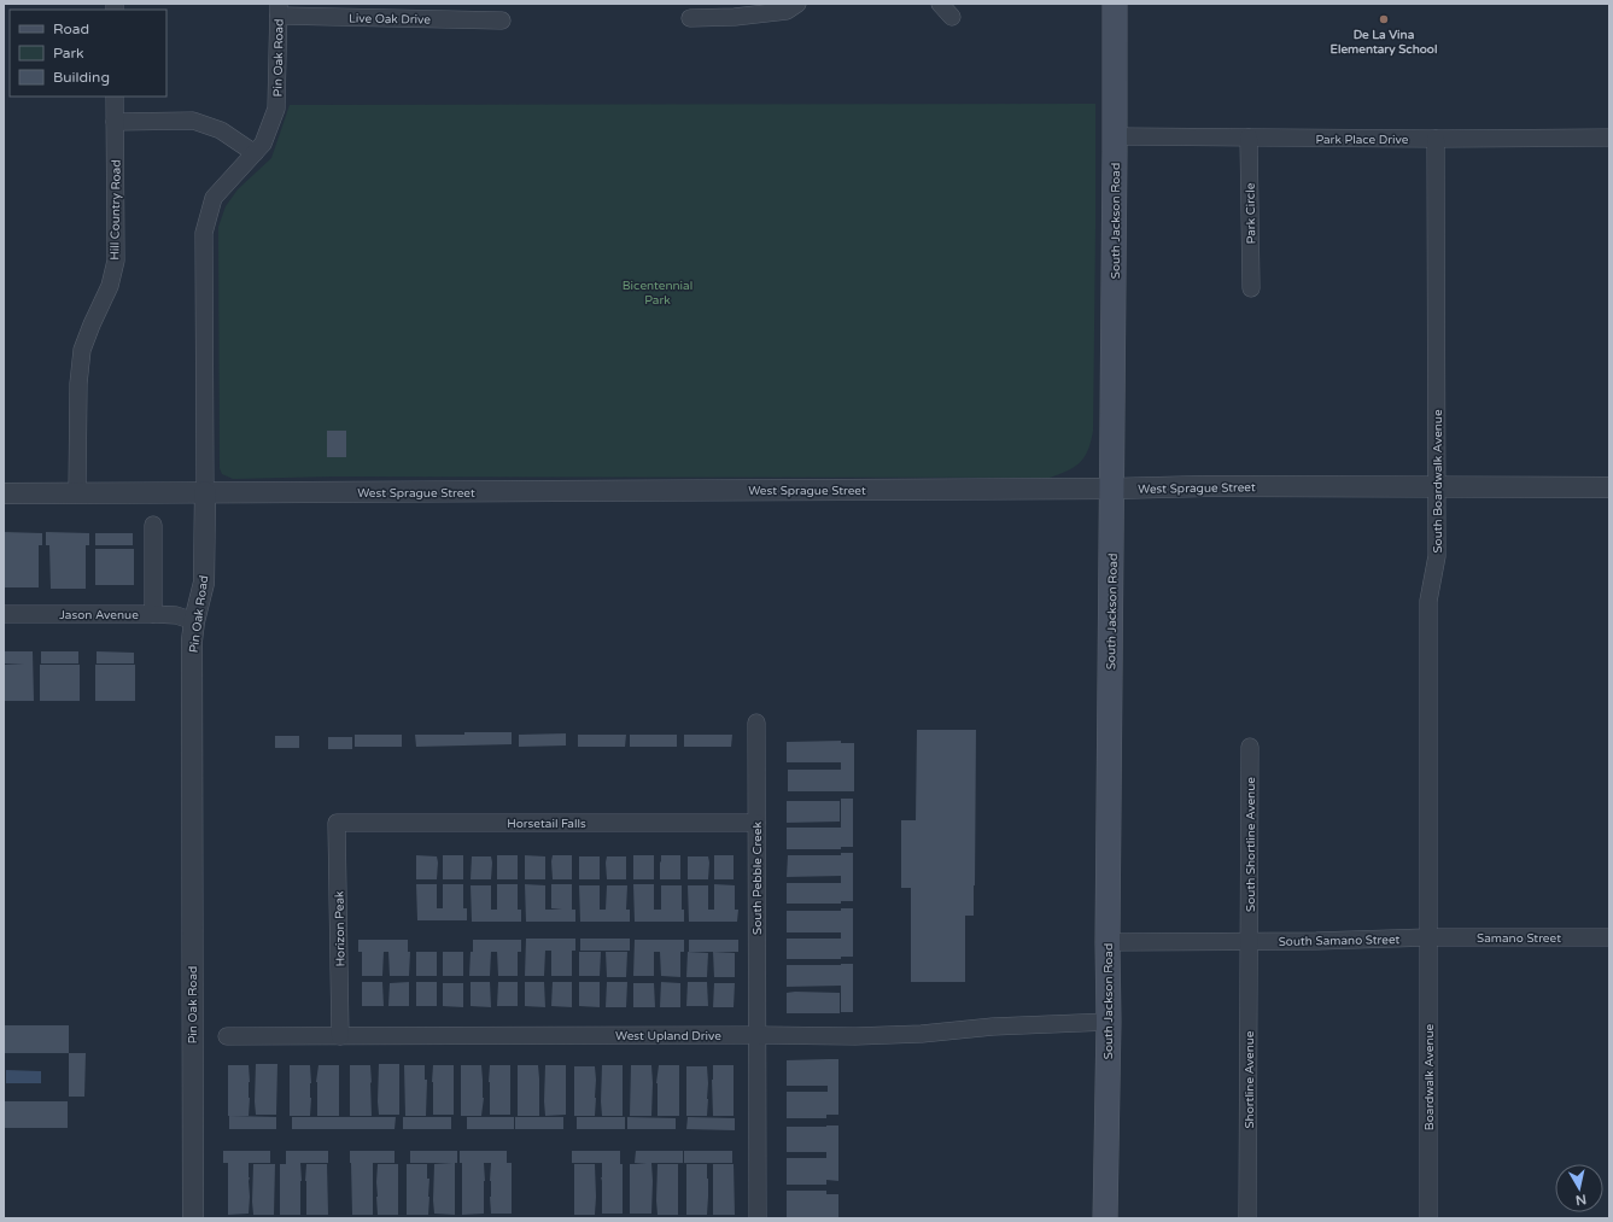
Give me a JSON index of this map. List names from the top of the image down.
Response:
{
  "streets": {
    "main road": ["South Jackson Road"],
    "street": [
      "Live Oak Drive",
      "Pin Oak Road",
      "Park Place Drive",
      "Hill Country Road",
      "Park Circle",
      "South Boardwalk Avenue",
      "West Sprague Street",
      "Jason Avenue",
      "Horsetail Falls",
      "South Shortline Avenue",
      "South Pebble Creek",
      "Horizon Peak",
      "Samano Street",
      "South Samano Street",
      "West Upland Drive",
      "Boardwalk Avenue",
      "Shortline Avenue"
    ]
  },
  "crossings": [
    ["Live Oak Drive", "Pin Oak Road"],
    ["Pin Oak Road", "West Sprague Street"],
    ["Pin Oak Road", "Jason Avenue"],
    ["Park Place Drive", "Park Circle"],
    ["Park Place Drive", "South Jackson Road"],
    ["Park Place Drive", "South Boardwalk Avenue"],
    ["Hill Country Road", "West Sprague Street"],
    ["South Jackson Road", "West Sprague Street"],
    ["South Jackson Road", "South Samano Street"],
    ["South Jackson Road", "West Upland Drive"],
    ["South Boardwalk Avenue", "West Sprague Street"],
    ["South Boardwalk Avenue", "Samano Street"],
    ["South Boardwalk Avenue", "South Samano Street"],
    ["South Boardwalk Avenue", "Boardwalk Avenue"],
    ["Horsetail Falls", "South Pebble Creek"],
    ["Horsetail Falls", "Horizon Peak"],
    ["South Shortline Avenue", "South Samano Street"],
    ["South Shortline Avenue", "Shortline Avenue"],
    ["South Pebble Creek", "West Upland Drive"],
    ["Horizon Peak", "West Upland Drive"],
    ["Samano Street", "South Samano Street"],
    ["Samano Street", "Boardwalk Avenue"],
    ["South Samano Street", "Boardwalk Avenue"],
    ["South Samano Street", "Shortline Avenue"]
  ],
  "parks": ["Bicentennial Park"],
  "places": ["De La Vina Elementary School"],
  "legend": ["Road", "Park", "Building"],
  "north": "bottom"
}
